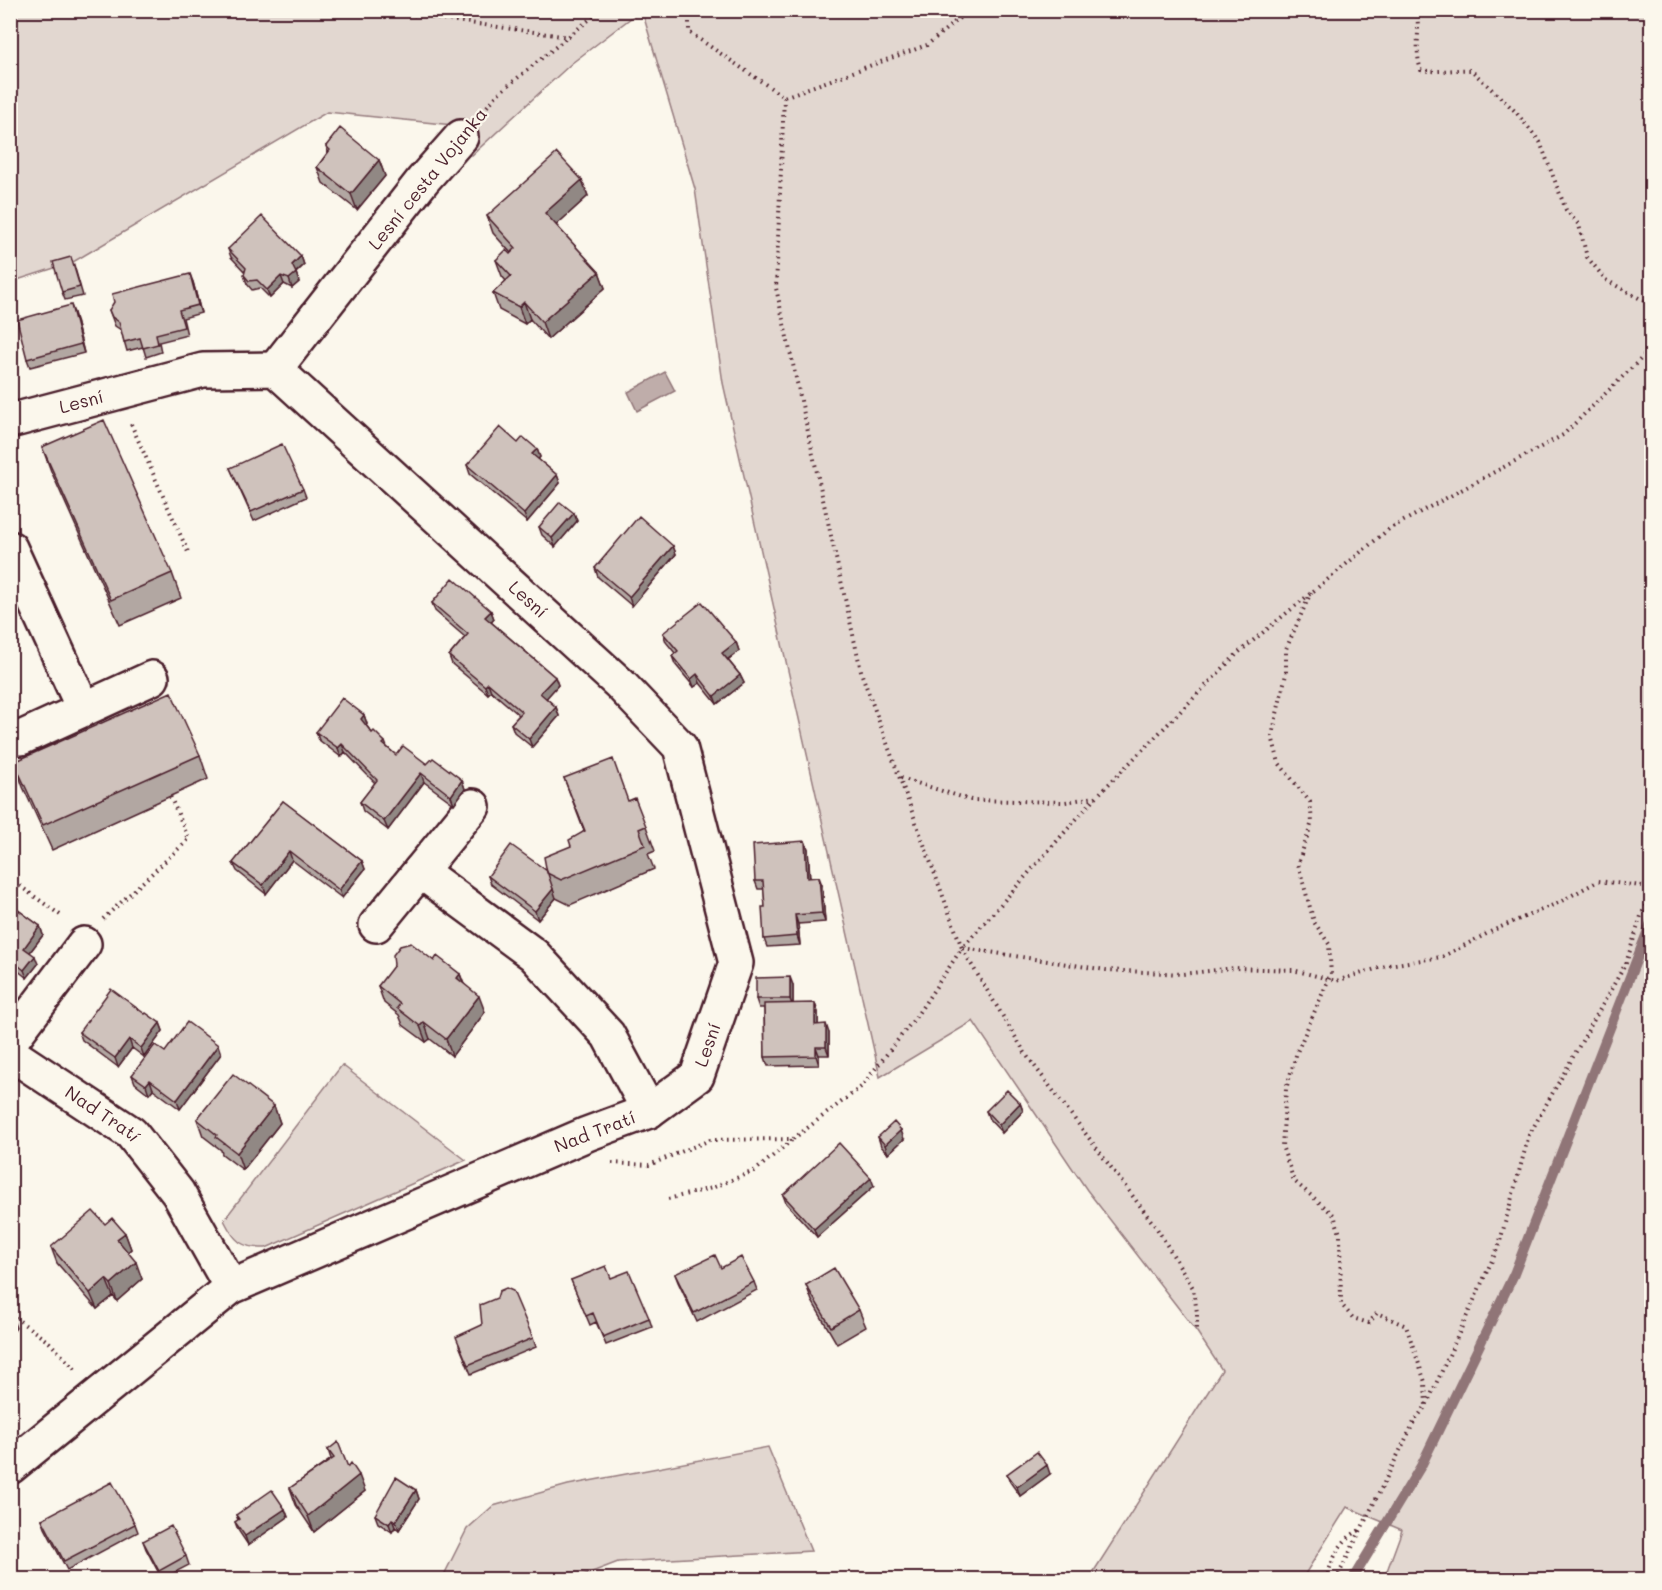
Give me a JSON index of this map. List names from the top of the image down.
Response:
{
  "streets": {
    "street": ["Lesní cesta Vojanka", "Lesní", "Nad Tratí"]
  },
  "crossings": [
    ["Lesní cesta Vojanka", "Lesní"],
    ["Lesní", "Nad Tratí"]
  ]
}
